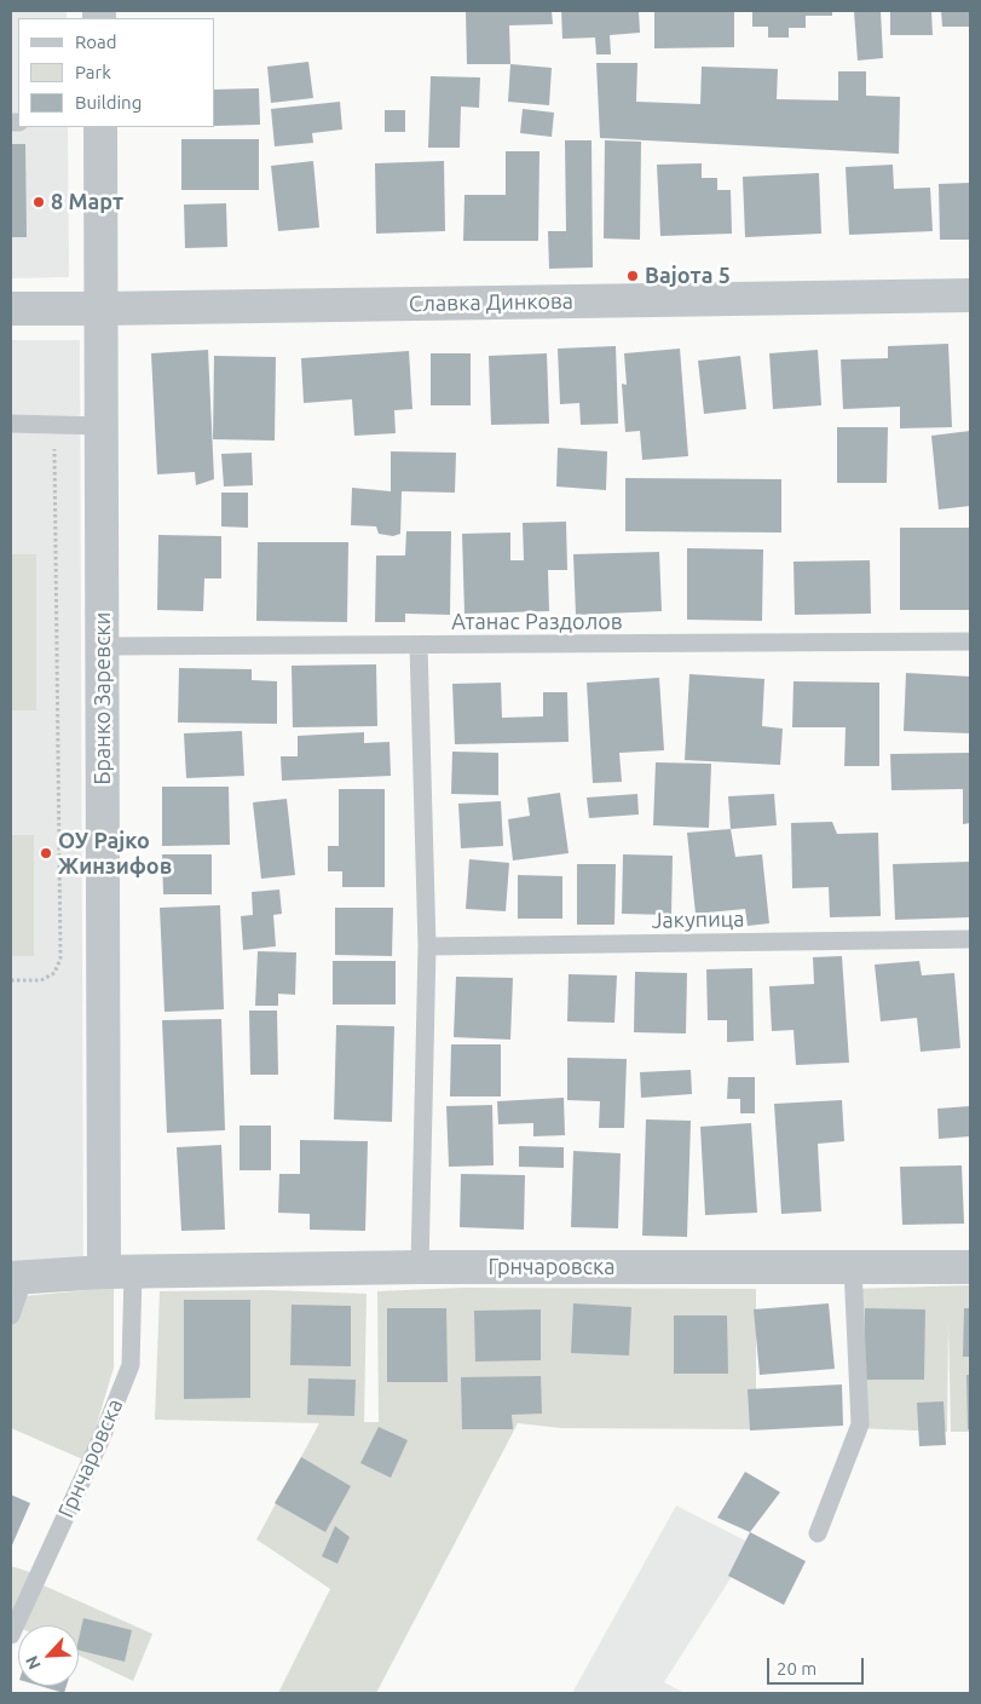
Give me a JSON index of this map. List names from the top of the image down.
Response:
{
  "streets": {
    "street": ["Славка Динкова", "Бранко Заревски", "Грнчаровска"],
    "lane": ["Атанас Раздолов", "Јакупица"]
  },
  "crossings": [
    ["Славка Динкова", "Бранко Заревски"],
    ["Атанас Раздолов", "Бранко Заревски"],
    ["Бранко Заревски", "Грнчаровска"]
  ],
  "places": ["8 Март", "Вајота 5", "ОУ Рајко Жинзифов"],
  "legend": ["Road", "Park", "Building"],
  "scale_bar": "20 m",
  "north": "bottom left"
}
